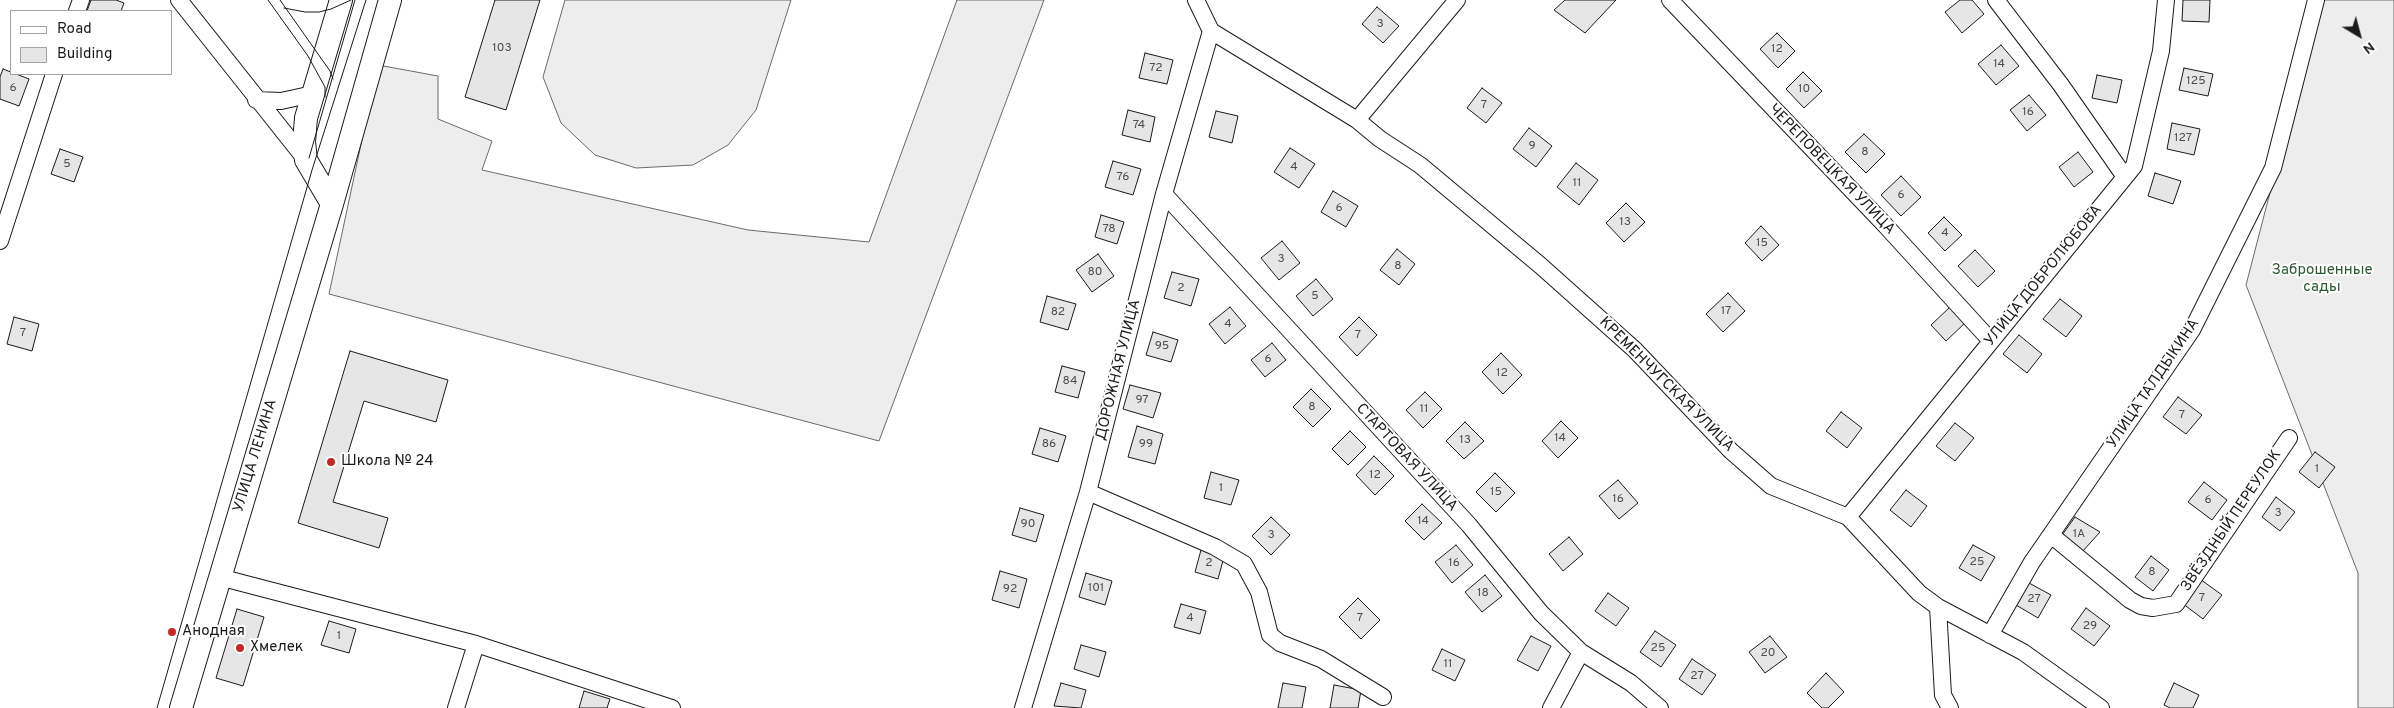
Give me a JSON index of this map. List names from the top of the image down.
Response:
{
  "streets": {
    "main road": ["УЛИЦА ЛЕНИНА"],
    "street": [
      "ЧЕРЕПОВЕЦКАЯ УЛИЦА",
      "УЛИЦА ДОБРОЛЮБОВА",
      "ДОРОЖНАЯ УЛИЦА",
      "УЛИЦА ТАЛДЫКИНА",
      "КРЕМЕНЧУГСКАЯ УЛИЦА",
      "СТАРТОВАЯ УЛИЦА",
      "ЗВЁЗДНЫЙ ПЕРЕУЛОК"
    ]
  },
  "crossings": [
    ["ЧЕРЕПОВЕЦКАЯ УЛИЦА", "УЛИЦА ДОБРОЛЮБОВА"],
    ["УЛИЦА ДОБРОЛЮБОВА", "КРЕМЕНЧУГСКАЯ УЛИЦА"],
    ["ДОРОЖНАЯ УЛИЦА", "КРЕМЕНЧУГСКАЯ УЛИЦА"],
    ["ДОРОЖНАЯ УЛИЦА", "СТАРТОВАЯ УЛИЦА"],
    ["УЛИЦА ТАЛДЫКИНА", "КРЕМЕНЧУГСКАЯ УЛИЦА"],
    ["УЛИЦА ТАЛДЫКИНА", "ЗВЁЗДНЫЙ ПЕРЕУЛОК"]
  ],
  "parks": ["Заброшенные сады"],
  "places": ["Школа № 24", "Анодная", "Хмелек"],
  "house_numbers": [
    "3",
    "103",
    "12",
    "14",
    "72",
    "125",
    "6",
    "10",
    "7",
    "16",
    "74",
    "127",
    "9",
    "8",
    "5",
    "4",
    "76",
    "11",
    "6",
    "6",
    "13",
    "78",
    "4",
    "15",
    "3",
    "8",
    "80",
    "2",
    "5",
    "17",
    "82",
    "4",
    "7",
    "7",
    "95",
    "6",
    "12",
    "84",
    "97",
    "8",
    "11",
    "7",
    "14",
    "13",
    "86",
    "99",
    "1",
    "12",
    "1",
    "15",
    "16",
    "6",
    "3",
    "14",
    "90",
    "1А",
    "3",
    "25",
    "2",
    "16",
    "8",
    "101",
    "92",
    "18",
    "7",
    "27",
    "4",
    "7",
    "29",
    "1",
    "25",
    "20",
    "11",
    "27"
  ],
  "legend": ["Road", "Building"],
  "north": "bottom right"
}
